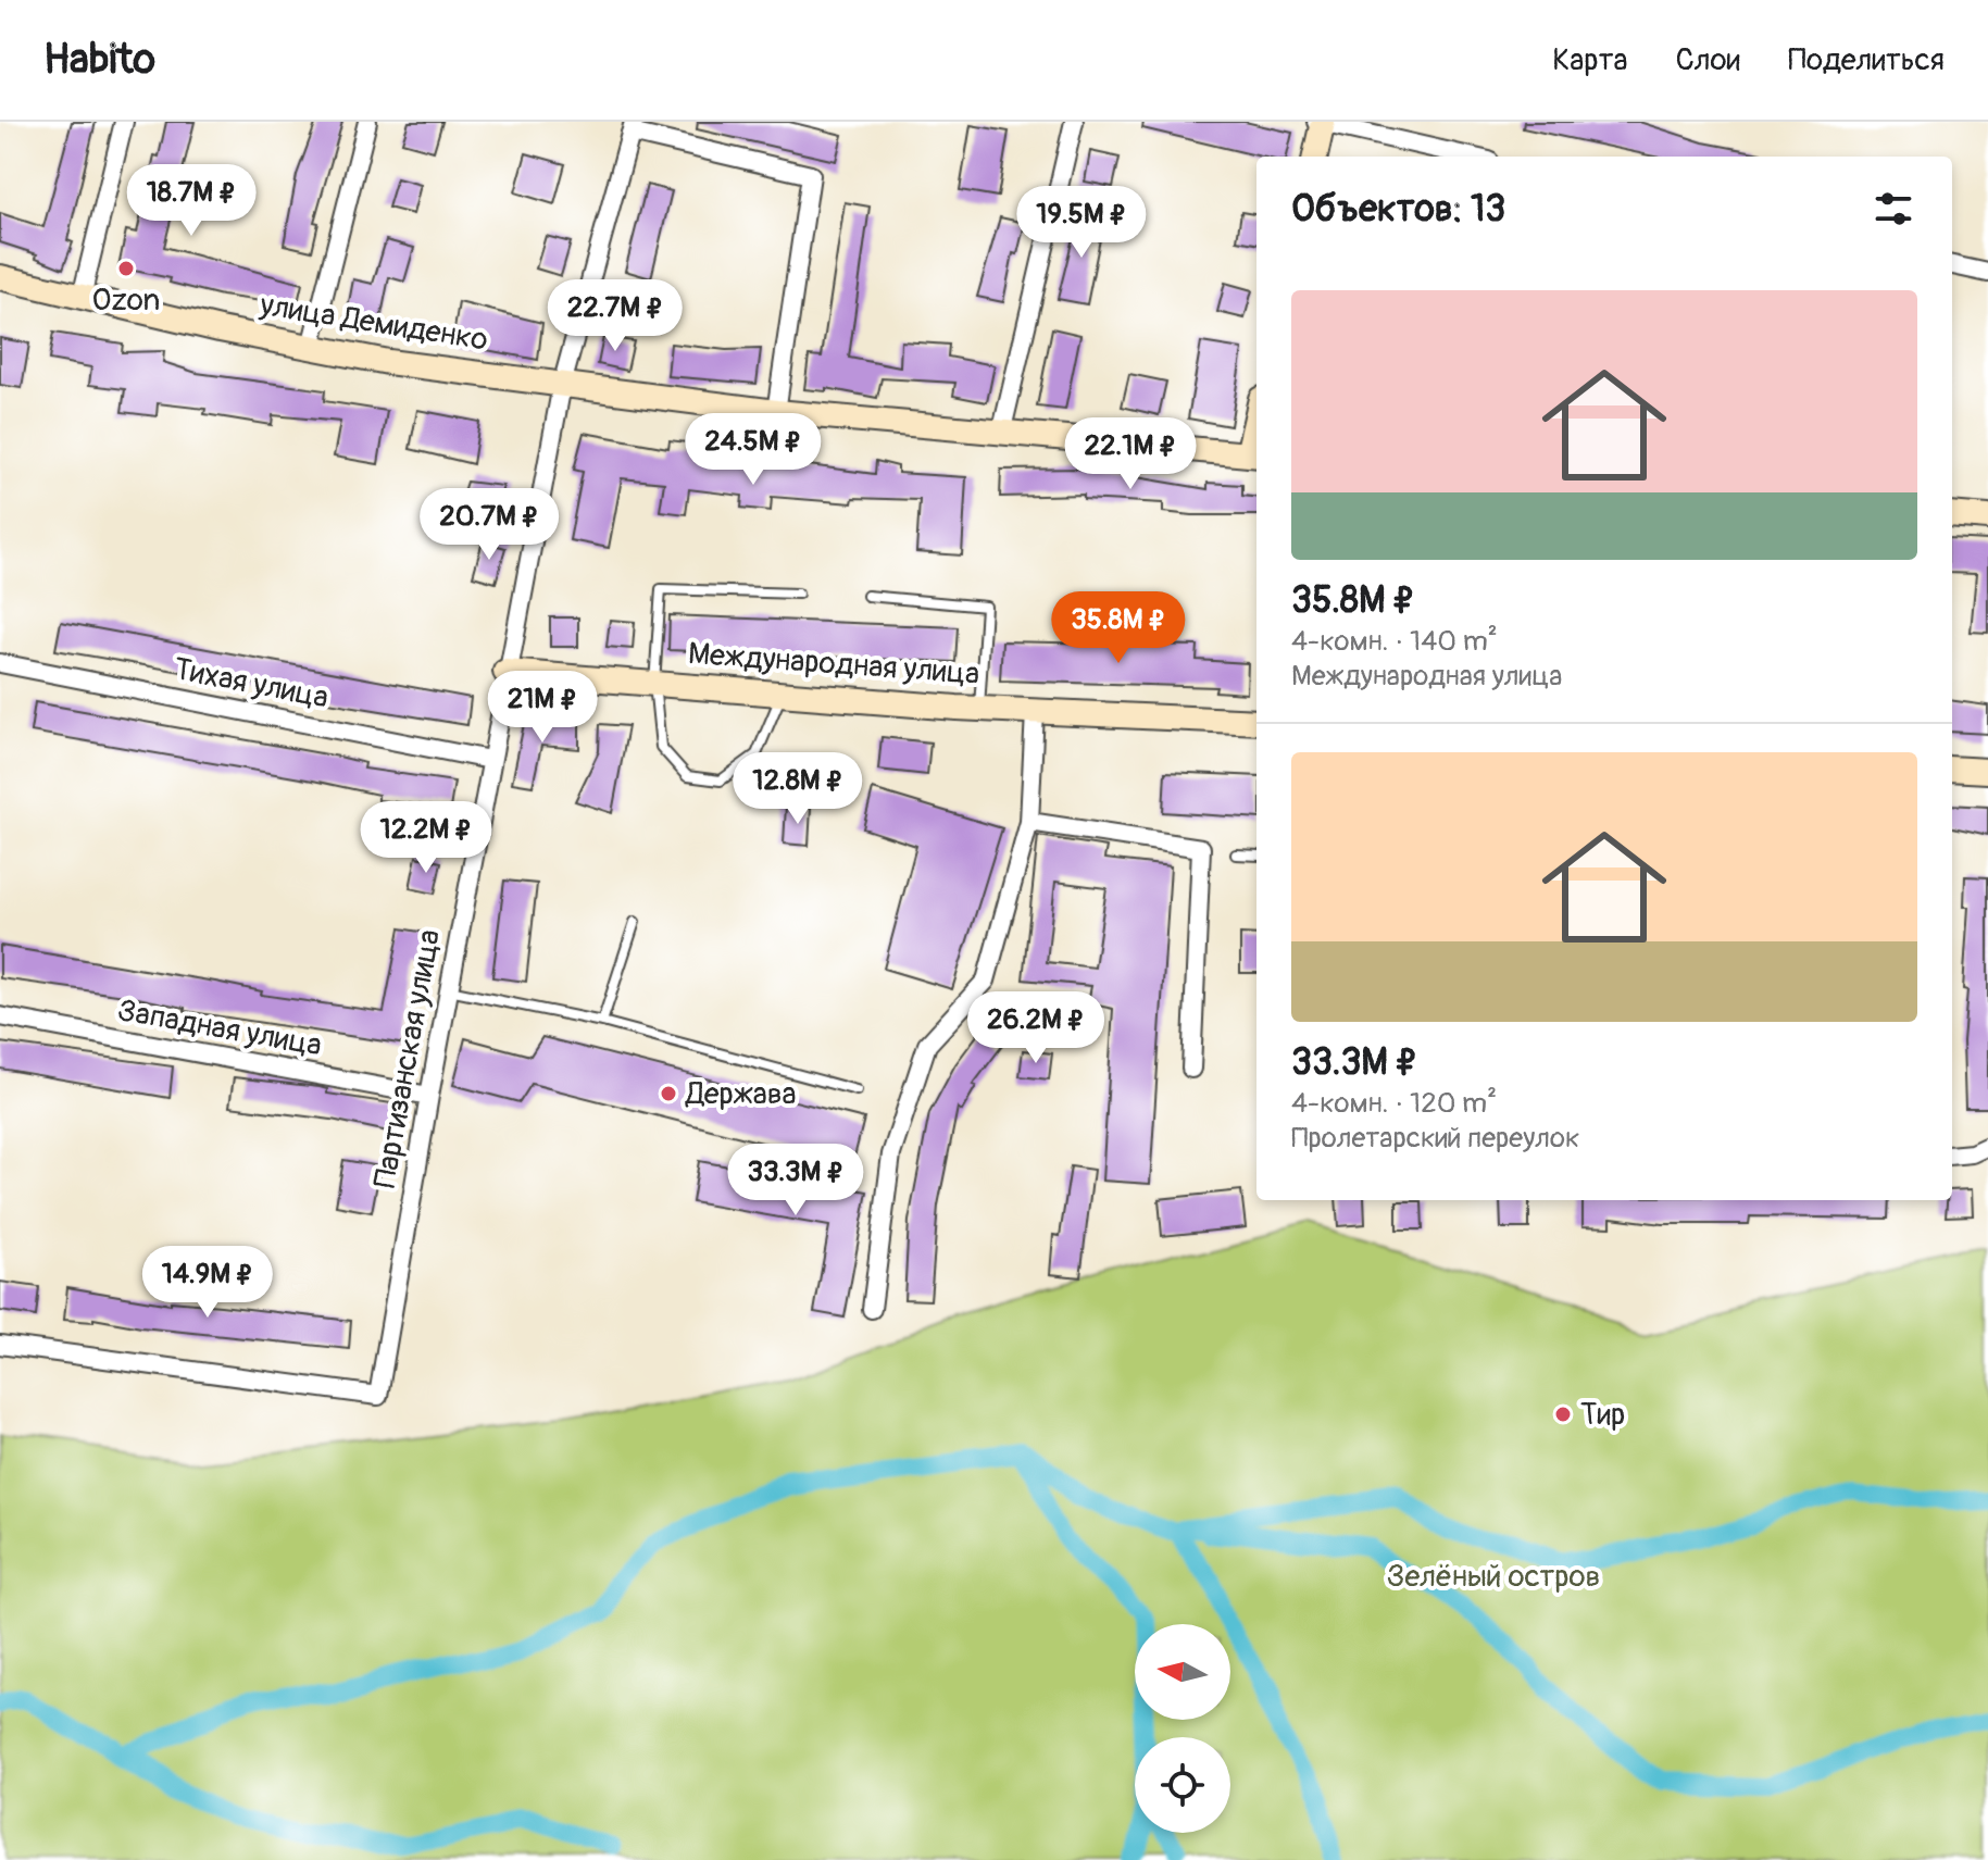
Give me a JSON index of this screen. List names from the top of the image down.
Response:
{
  "streets": {
    "main road": ["улица Демиденко", "Международная улица"],
    "street": ["Тихая улица", "Западная улица", "Партизанская улица"]
  },
  "crossings": [
    ["улица Демиденко", "Партизанская улица"],
    ["Международная улица", "Партизанская улица"],
    ["Тихая улица", "Партизанская улица"],
    ["Западная улица", "Партизанская улица"]
  ],
  "parks": ["Зелёный остров"],
  "places": ["Ozon", "Держава", "Тир"],
  "north": "left",
  "page": {
    "header": "Habito",
    "nav": ["Карта", "Слои", "Поделиться"],
    "heading": "Объектов: 13",
    "price": [
      "18.7M ₽",
      "19.5M ₽",
      "22.7M ₽",
      "24.5M ₽",
      "22.1M ₽",
      "20.7M ₽",
      "35.8M ₽",
      "21M ₽",
      "12.8M ₽",
      "12.2M ₽",
      "26.2M ₽",
      "33.3M ₽",
      "14.9M ₽"
    ],
    "list": [
      {
        "name": "35.8M ₽",
        "note": "4-комн. · 140 m² · Международная улица"
      },
      {
        "name": "33.3M ₽",
        "note": "4-комн. · 120 m² · Пролетарский переулок"
      }
    ]
  }
}
